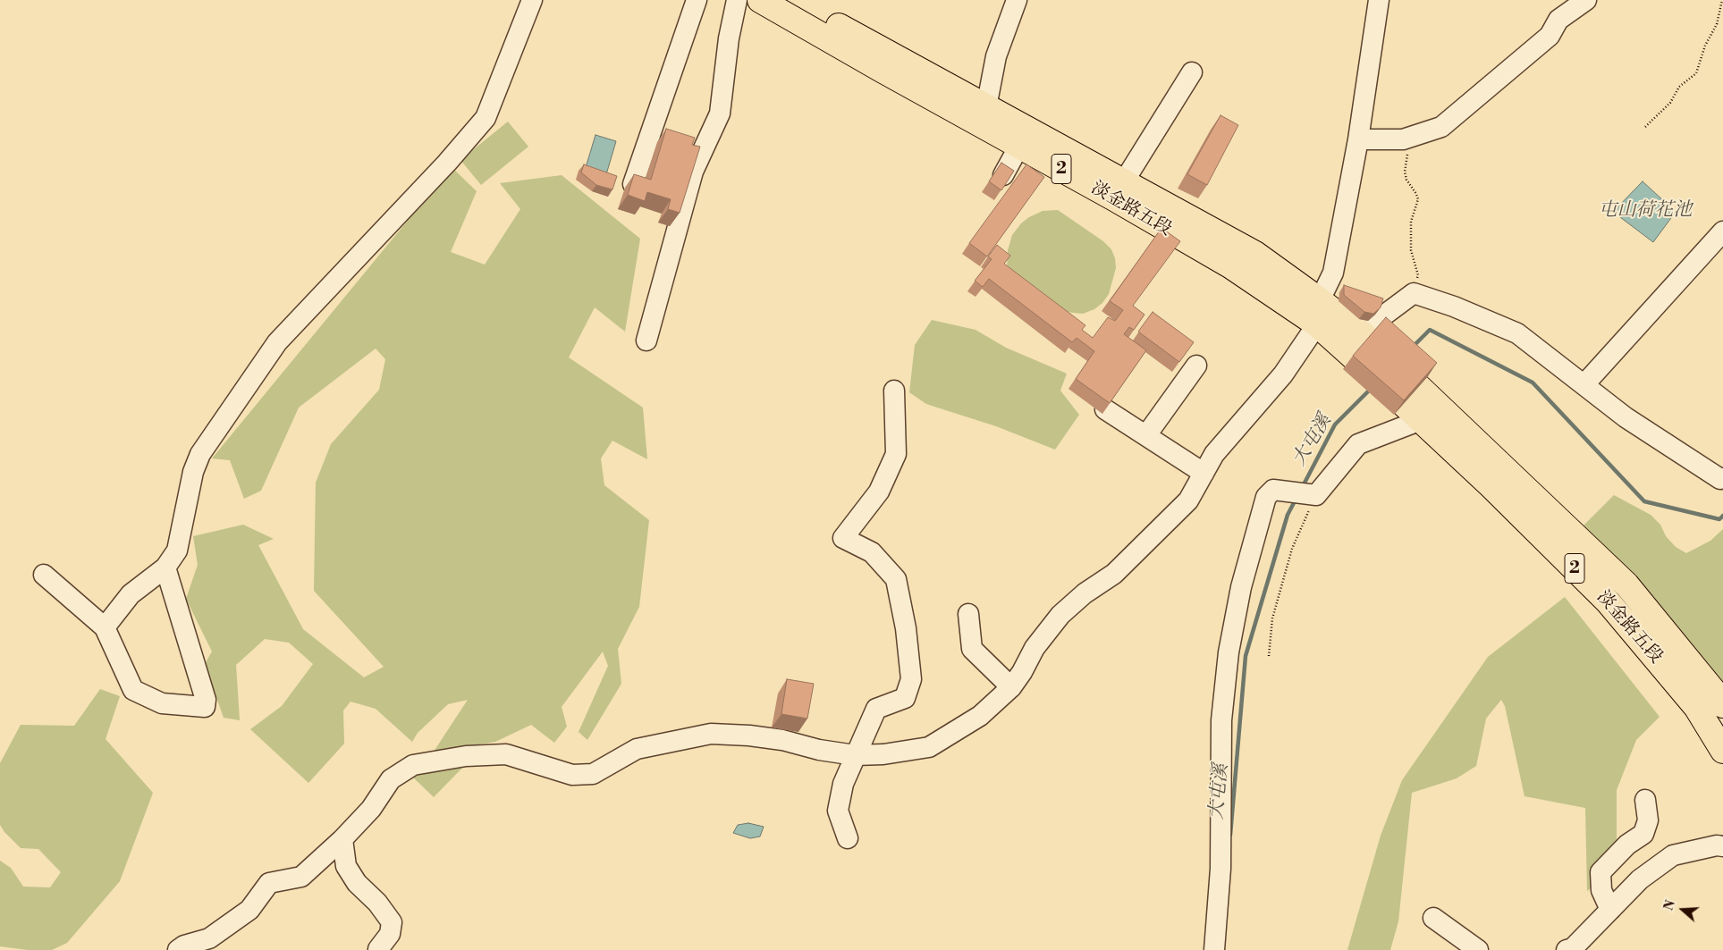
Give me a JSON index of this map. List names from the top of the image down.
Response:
{
  "streets": {
    "main road": ["2", "淡金路五段"]
  },
  "crossings": [
    ["2", "淡金路五段"]
  ],
  "water": ["屯山荷花池", "大屯溪"],
  "north": "left"
}
